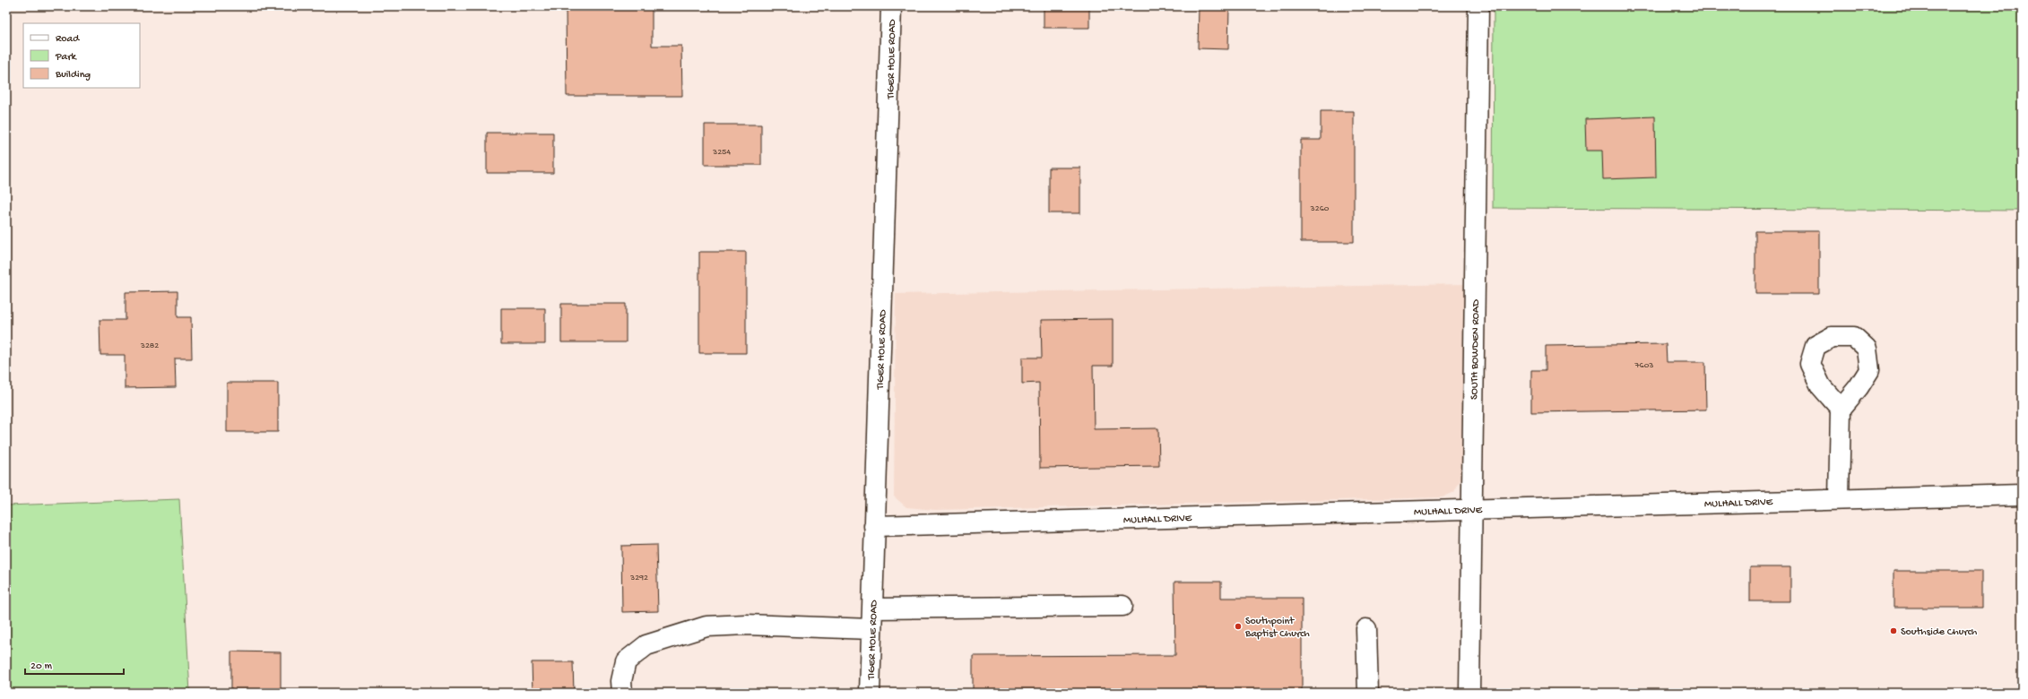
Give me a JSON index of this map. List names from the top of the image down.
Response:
{
  "streets": {
    "street": ["TIGER HOLE ROAD", "SOUTH BOWDEN ROAD", "MULHALL DRIVE"]
  },
  "crossings": [
    ["TIGER HOLE ROAD", "MULHALL DRIVE"],
    ["SOUTH BOWDEN ROAD", "MULHALL DRIVE"]
  ],
  "places": ["Southpoint Baptist Church", "Southside Church"],
  "house_numbers": [
    "3254",
    "3260",
    "3282",
    "7603",
    "3292"
  ],
  "legend": ["Road", "Park", "Building"],
  "scale_bar": "20 m"
}
